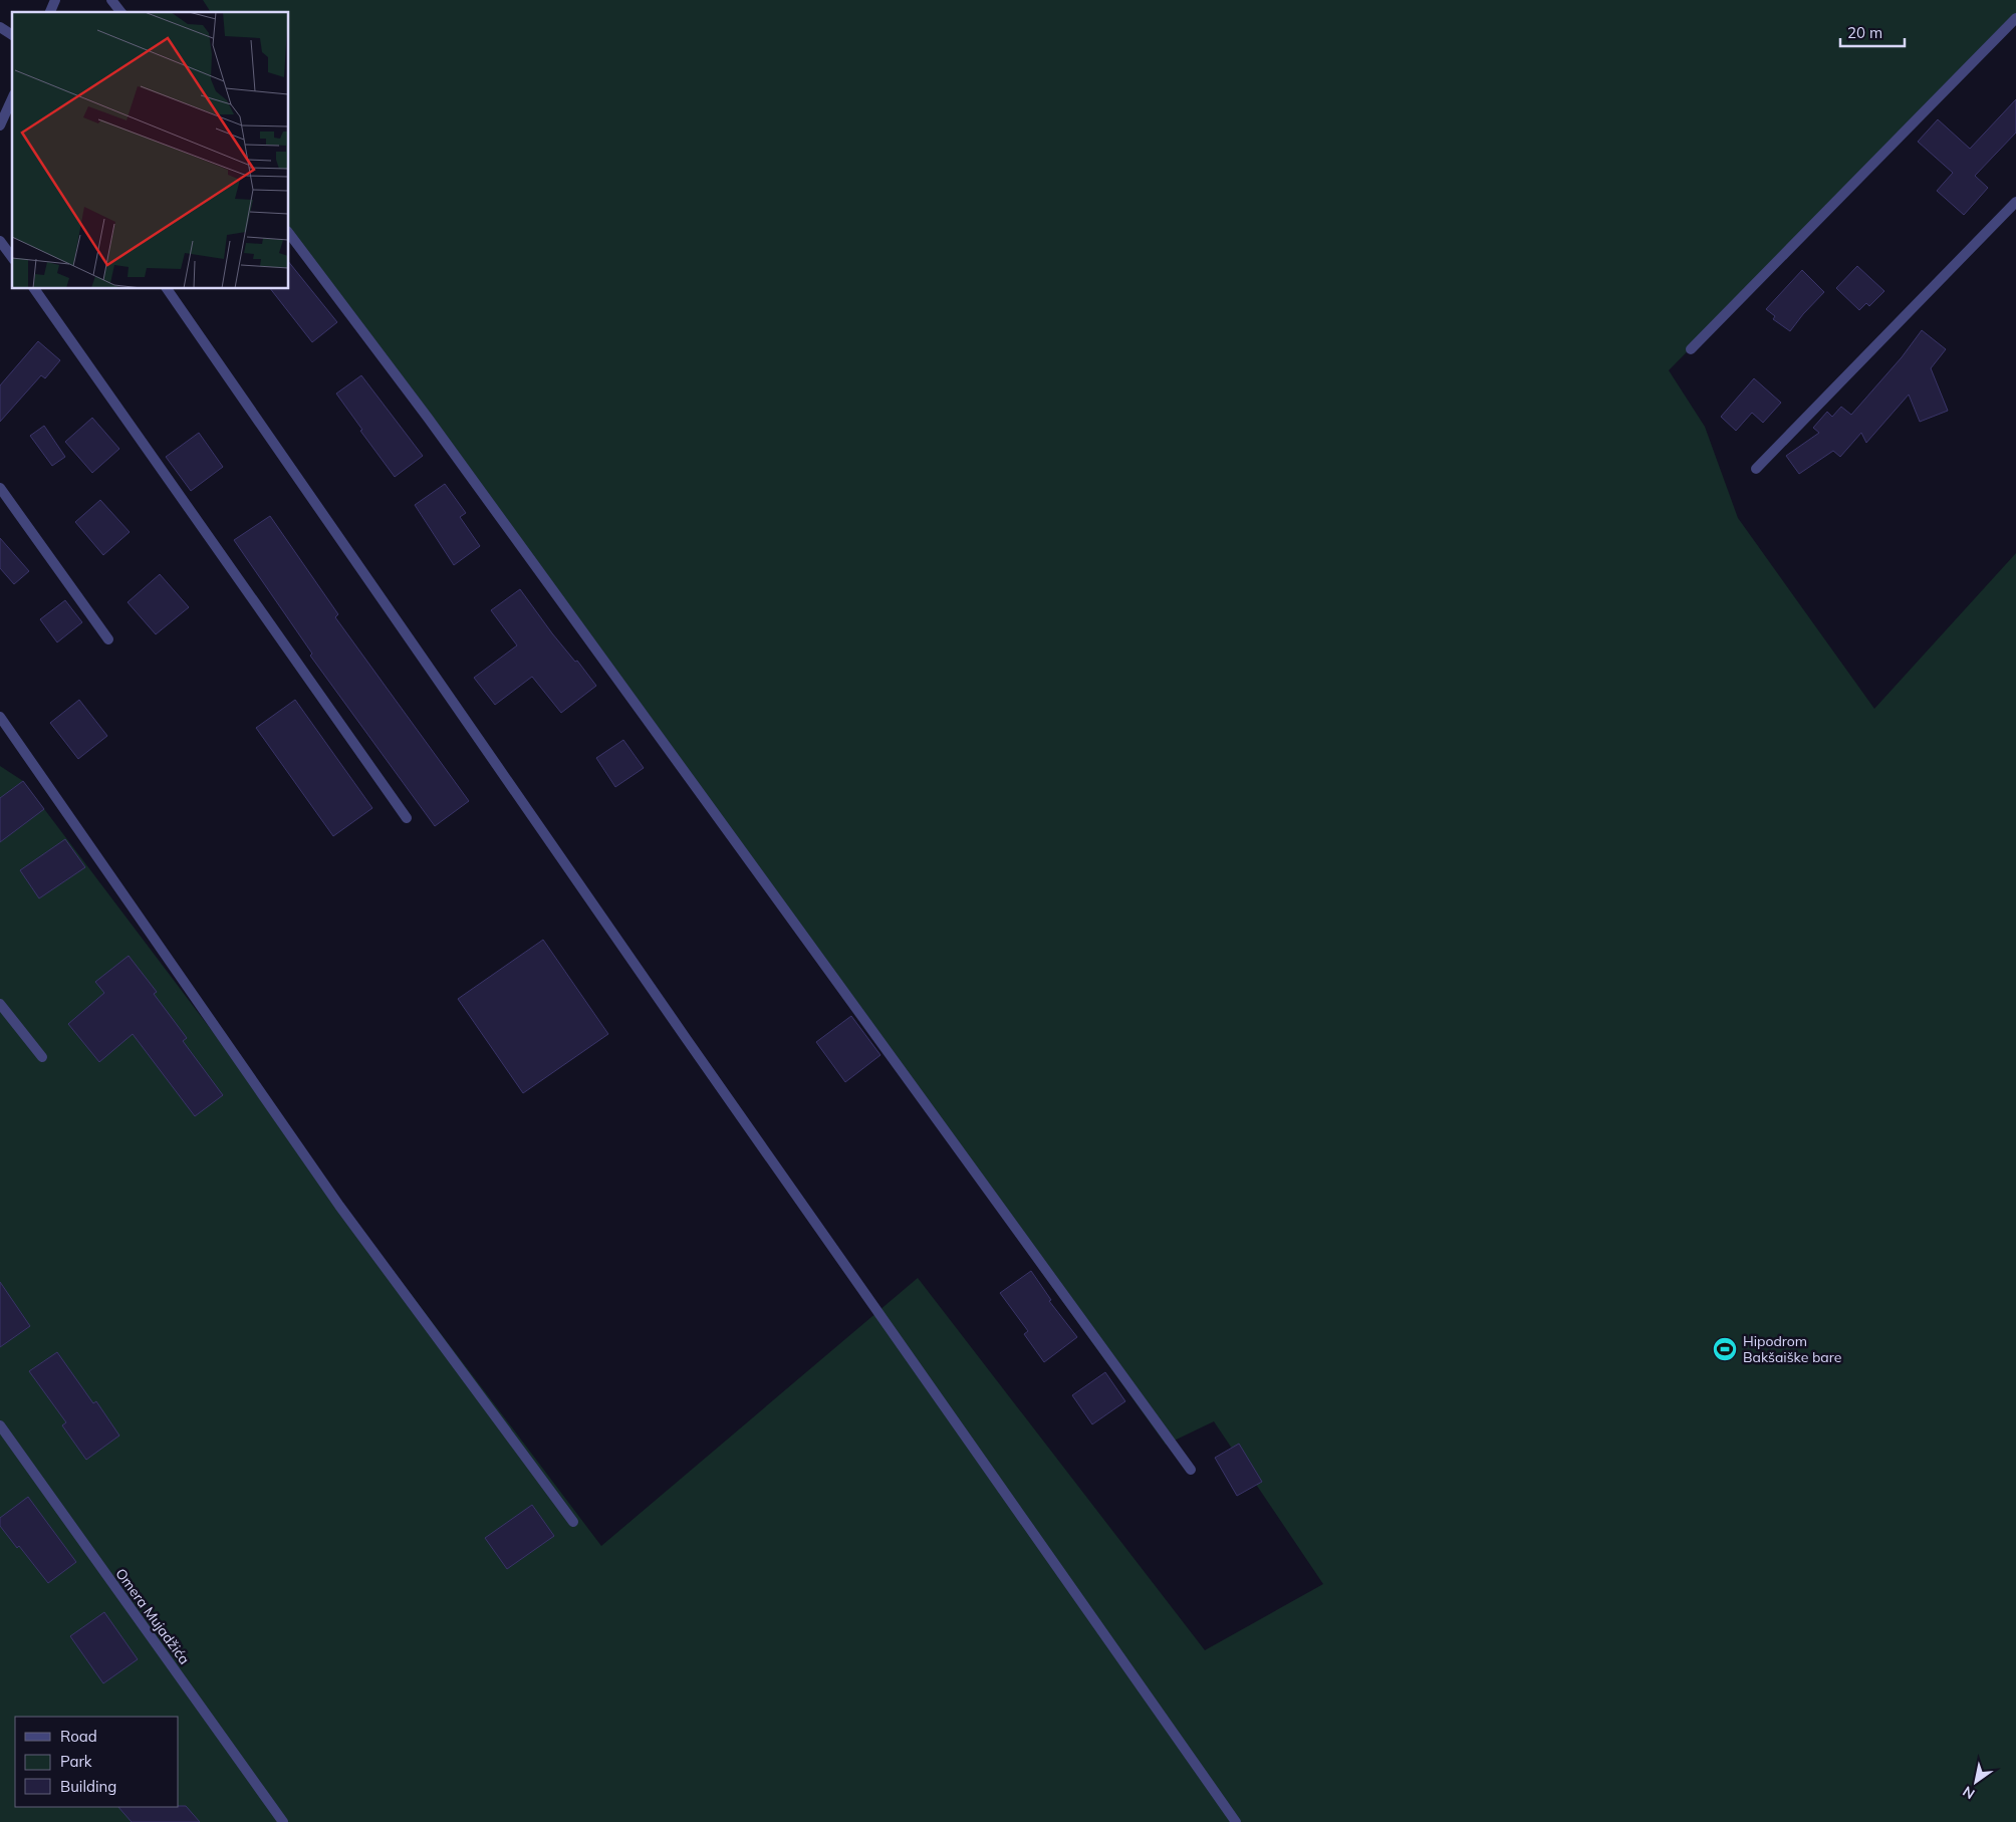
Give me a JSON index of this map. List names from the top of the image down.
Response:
{
  "streets": {
    "street": ["Omera Mujadžića"]
  },
  "places": {
    "sports": ["Hipodrom Bakšaiške bare"]
  },
  "legend": ["Road", "Park", "Building"],
  "scale_bar": "20 m",
  "north": "bottom left"
}
